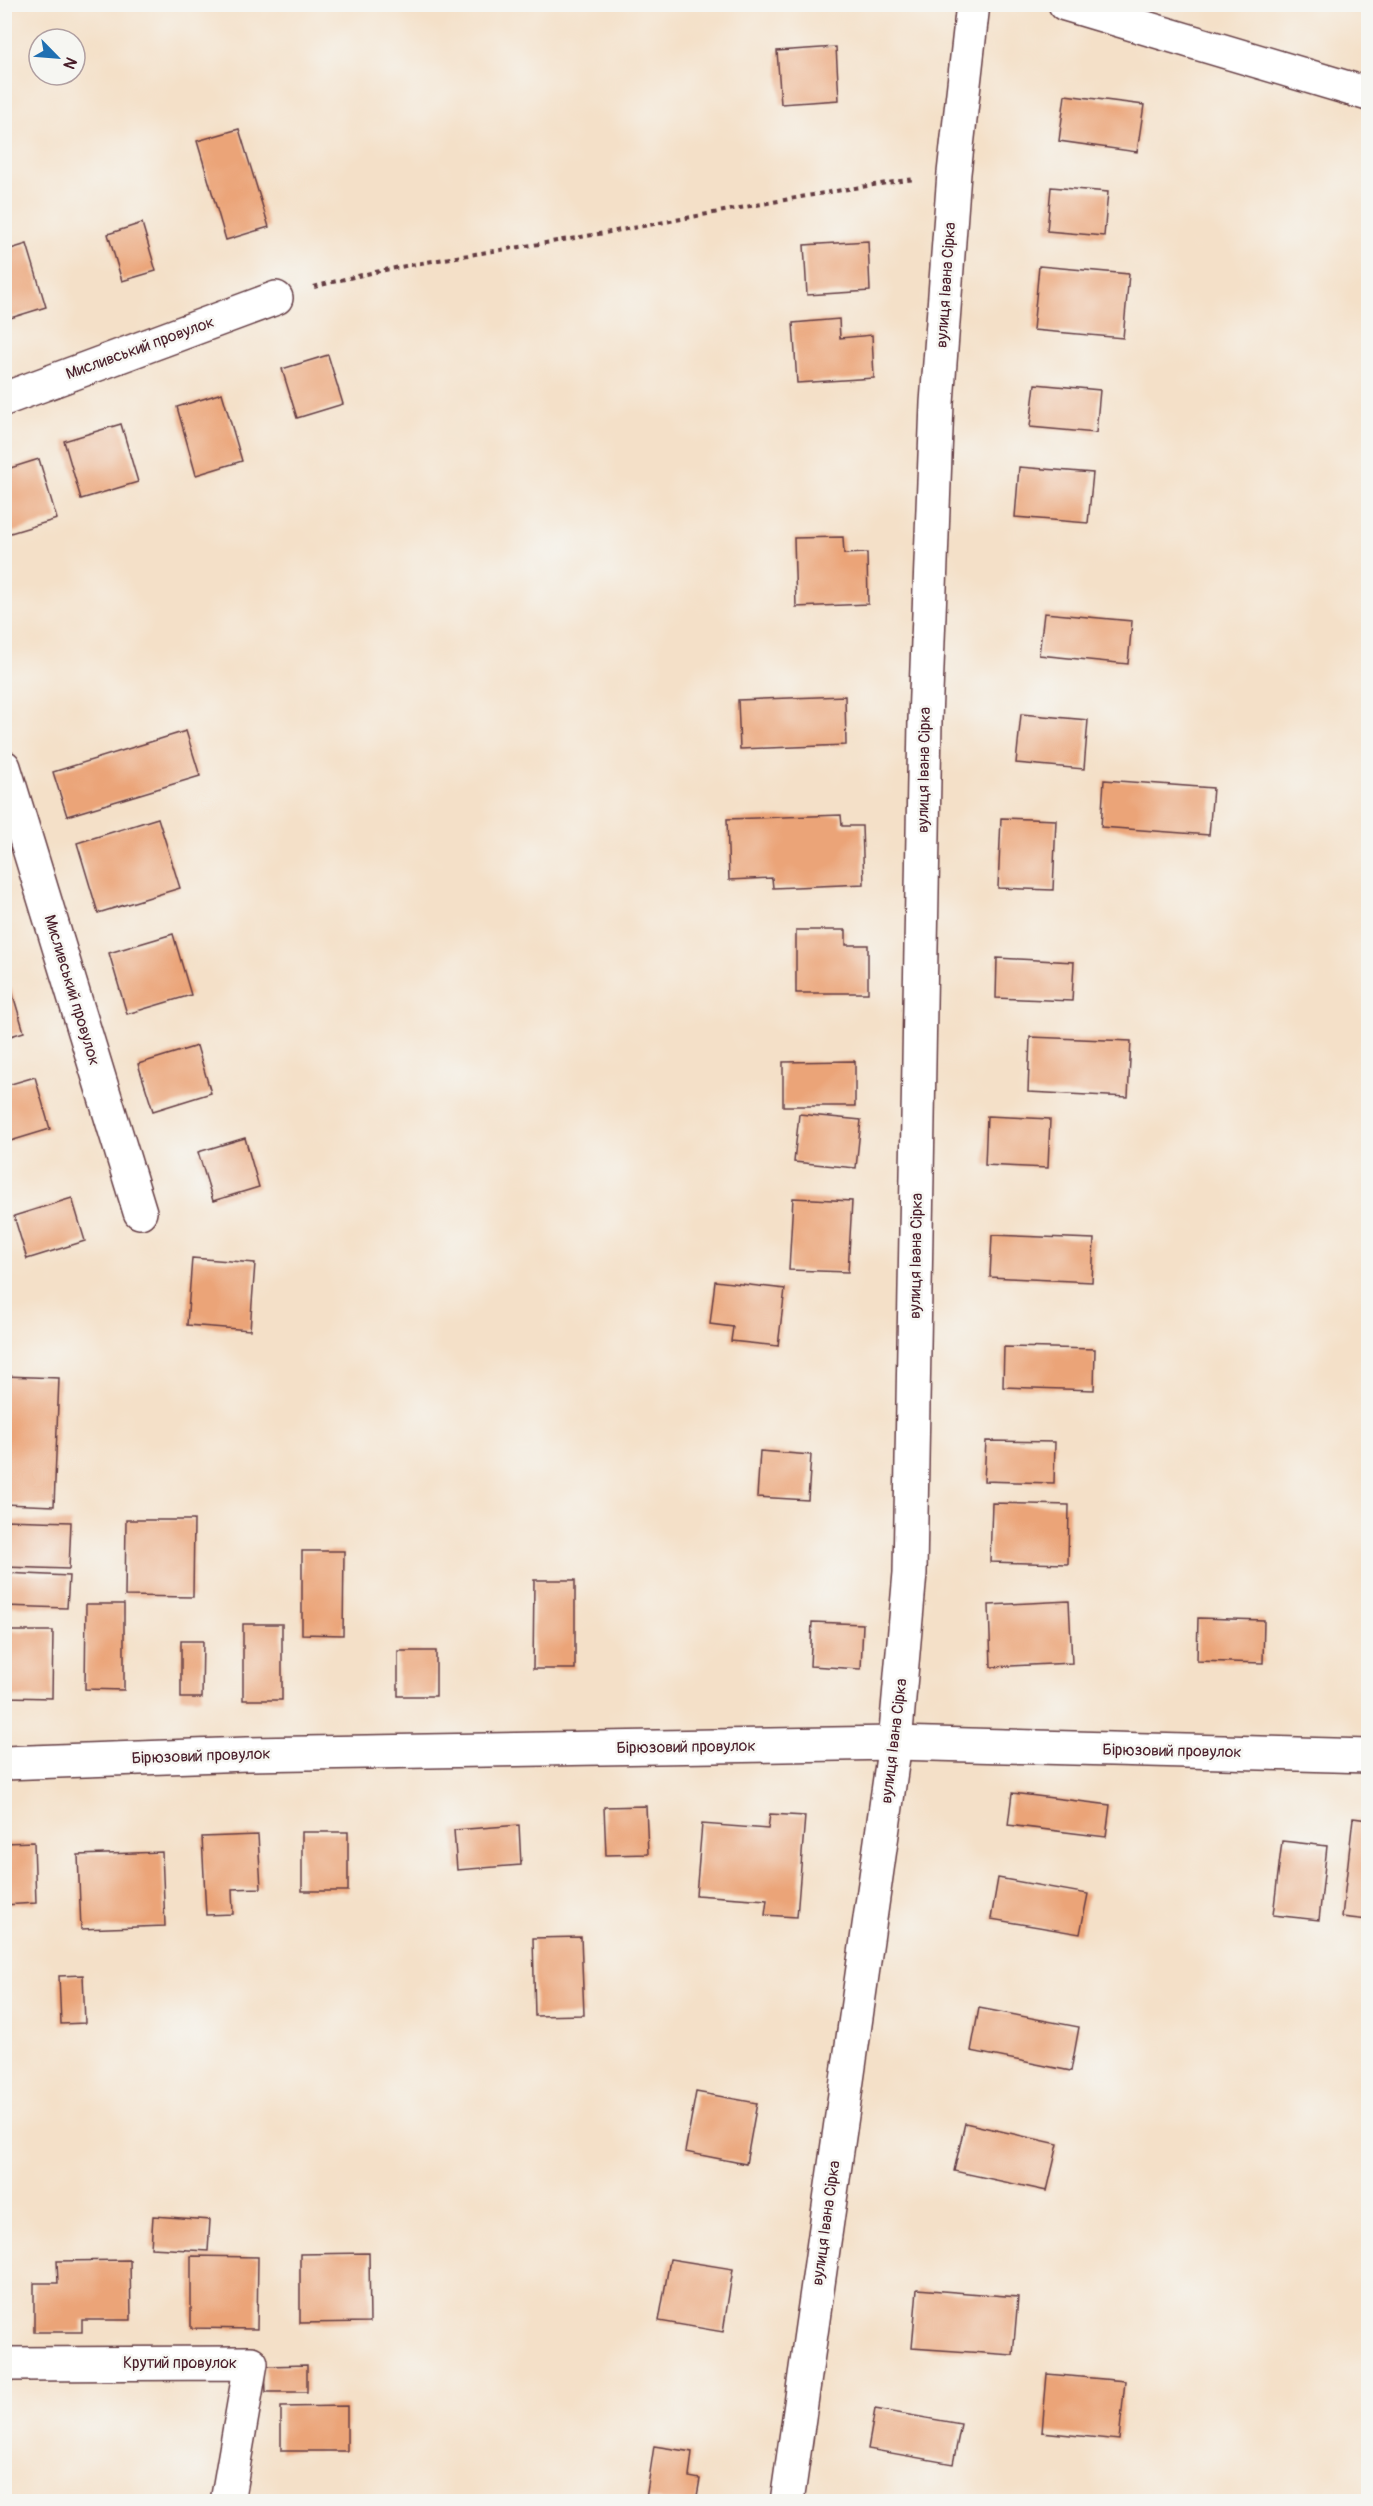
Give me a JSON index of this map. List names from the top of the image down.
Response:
{
  "streets": {
    "street": [
      "вулиця Івана Сірка",
      "Мисливський провулок",
      "Бірюзовий провулок",
      "Крутий провулок"
    ]
  },
  "crossings": [
    ["вулиця Івана Сірка", "Бірюзовий провулок"]
  ],
  "north": "bottom right"
}
